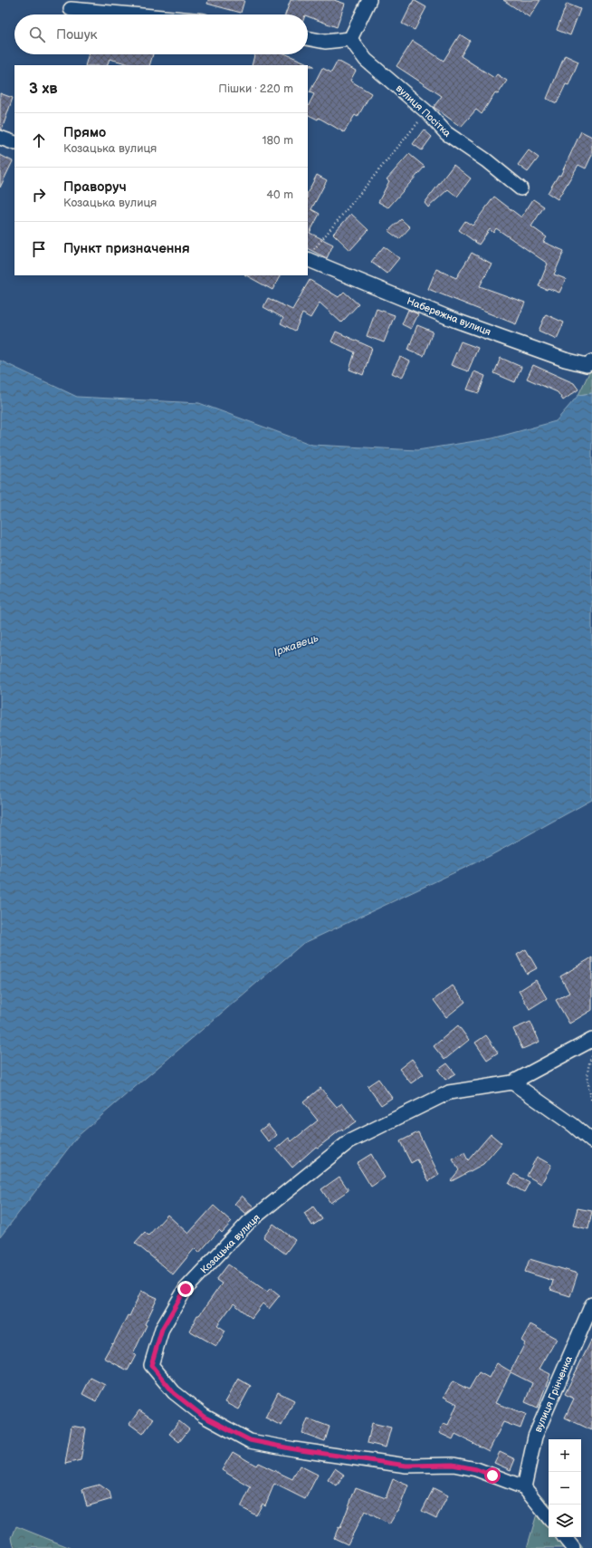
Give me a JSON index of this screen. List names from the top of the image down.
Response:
{
  "streets": {
    "street": [
      "вулиця Посітка",
      "Набережна вулиця",
      "Козацька вулиця",
      "вулиця Грінченка"
    ]
  },
  "crossings": [
    ["Козацька вулиця", "вулиця Грінченка"]
  ],
  "water": ["Іржавець"],
  "page": {
    "search": "Пошук",
    "heading": ["3 хв", "Пішки · 220 m"],
    "list": [
      ["Прямо", "Козацька вулиця", "180 m"],
      ["Праворуч", "Козацька вулиця", "40 m"],
      "Пункт призначення"
    ],
    "map_buttons": ["+", "−"]
  }
}
